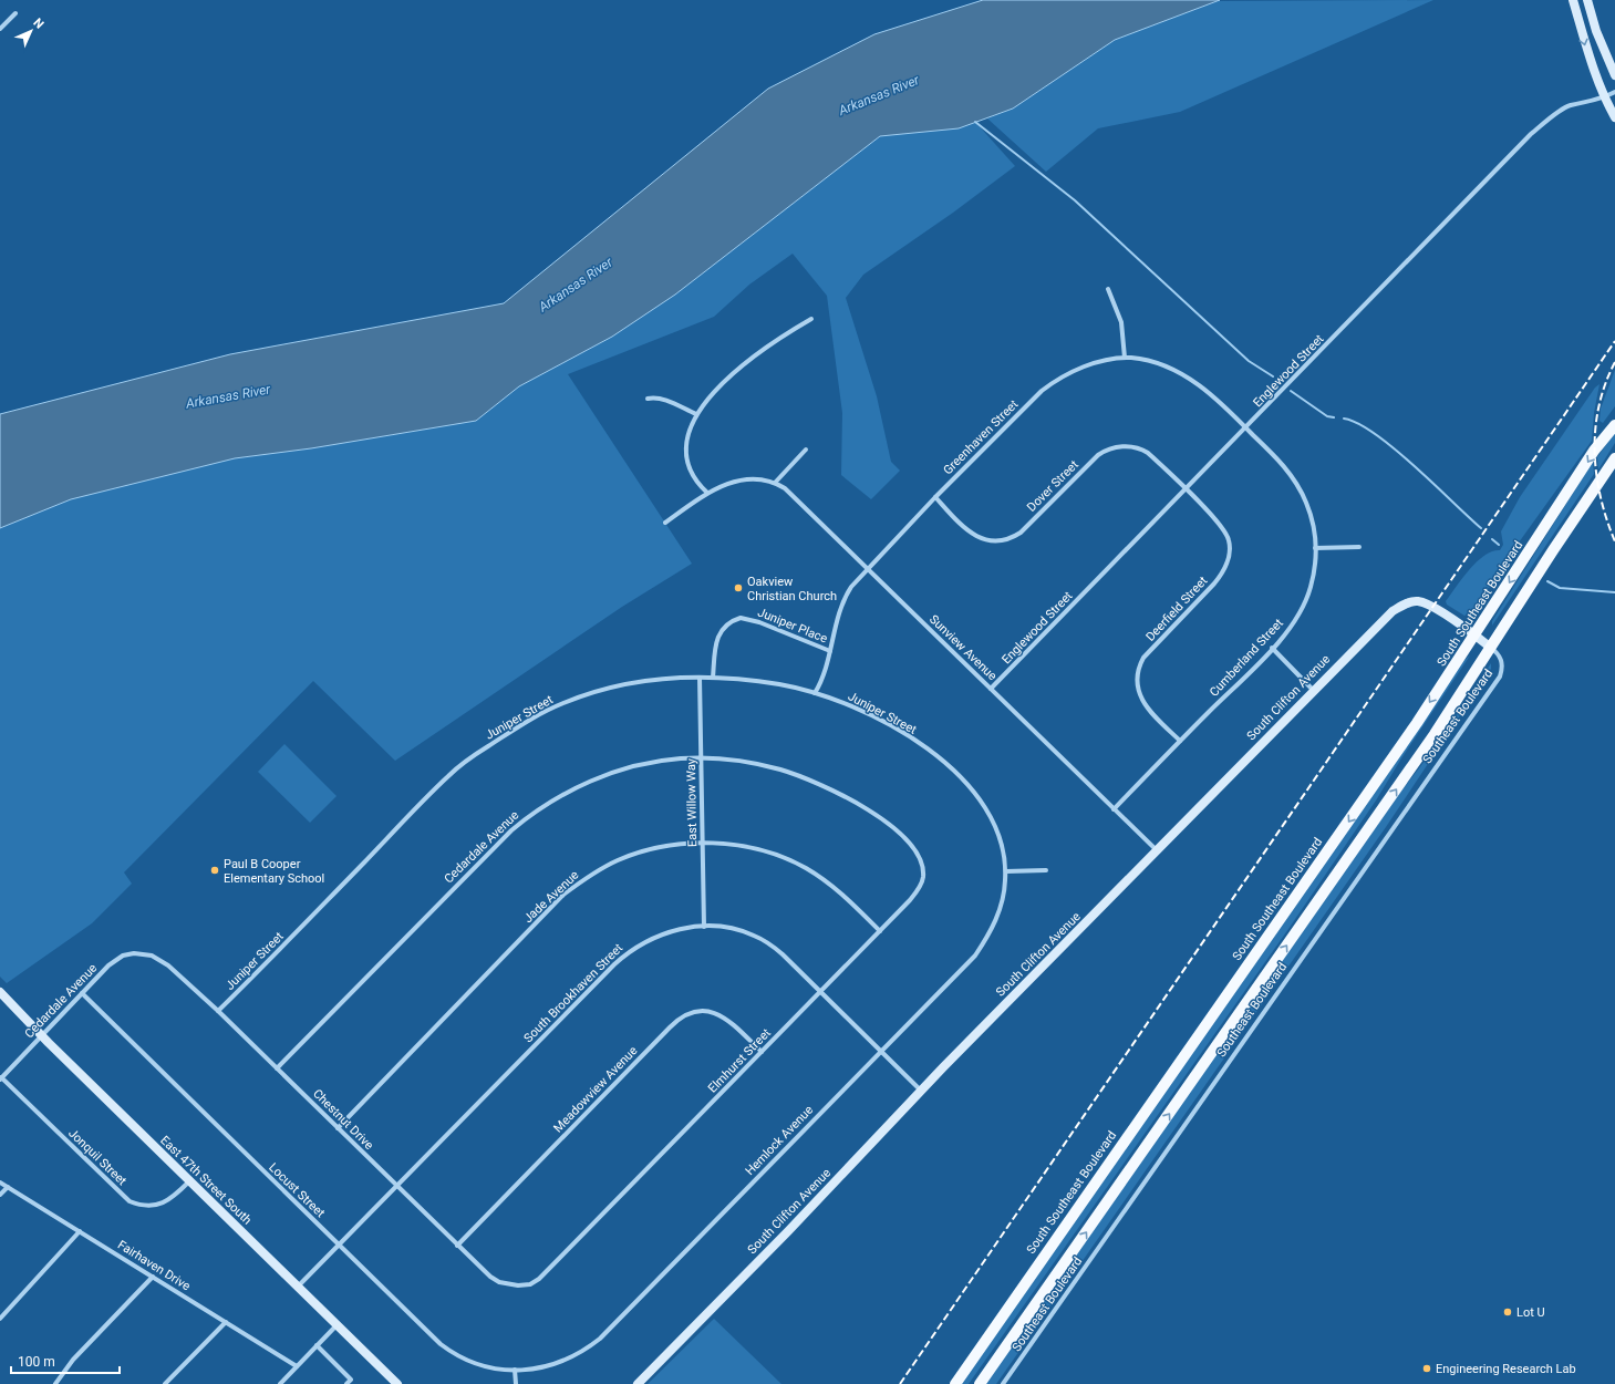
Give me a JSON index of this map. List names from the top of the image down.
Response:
{
  "streets": {
    "main road": ["South Southeast Boulevard"],
    "street": [
      "Englewood Street",
      "Greenhaven Street",
      "Dover Street",
      "Deerfield Street",
      "Juniper Place",
      "Sunview Avenue",
      "Cumberland Street",
      "South Clifton Avenue",
      "Juniper Street",
      "Southeast Boulevard",
      "East Willow Way",
      "Cedardale Avenue",
      "Jade Avenue",
      "South Brookhaven Street",
      "Elmhurst Street",
      "Meadowview Avenue",
      "Chestnut Drive",
      "Hemlock Avenue",
      "Jonquil Street",
      "East 47th Street South",
      "Locust Street",
      "Fairhaven Drive"
    ]
  },
  "crossings": [
    ["Englewood Street", "Greenhaven Street"],
    ["Englewood Street", "Dover Street"],
    ["Englewood Street", "Deerfield Street"],
    ["Englewood Street", "Sunview Avenue"],
    ["Englewood Street", "Cumberland Street"],
    ["Greenhaven Street", "Dover Street"],
    ["Greenhaven Street", "Juniper Place"],
    ["Greenhaven Street", "Sunview Avenue"],
    ["Greenhaven Street", "Cumberland Street"],
    ["Greenhaven Street", "Juniper Street"],
    ["Dover Street", "Deerfield Street"],
    ["South Southeast Boulevard", "South Clifton Avenue"],
    ["Deerfield Street", "Cumberland Street"],
    ["Juniper Place", "Juniper Street"],
    ["Sunview Avenue", "Cumberland Street"],
    ["Sunview Avenue", "South Clifton Avenue"],
    ["South Clifton Avenue", "Southeast Boulevard"],
    ["South Clifton Avenue", "South Brookhaven Street"],
    ["Juniper Street", "East Willow Way"],
    ["Juniper Street", "Chestnut Drive"],
    ["Juniper Street", "Hemlock Avenue"],
    ["East Willow Way", "Cedardale Avenue"],
    ["East Willow Way", "Jade Avenue"],
    ["East Willow Way", "South Brookhaven Street"],
    ["Cedardale Avenue", "Elmhurst Street"],
    ["Cedardale Avenue", "Chestnut Drive"],
    ["Cedardale Avenue", "Jonquil Street"],
    ["Cedardale Avenue", "East 47th Street South"],
    ["Cedardale Avenue", "Locust Street"],
    ["Jade Avenue", "Elmhurst Street"],
    ["Jade Avenue", "Chestnut Drive"],
    ["South Brookhaven Street", "Elmhurst Street"],
    ["South Brookhaven Street", "Chestnut Drive"],
    ["South Brookhaven Street", "Hemlock Avenue"],
    ["South Brookhaven Street", "East 47th Street South"],
    ["South Brookhaven Street", "Locust Street"],
    ["Elmhurst Street", "Meadowview Avenue"],
    ["Elmhurst Street", "Chestnut Drive"],
    ["Meadowview Avenue", "Chestnut Drive"],
    ["Hemlock Avenue", "Locust Street"],
    ["Jonquil Street", "East 47th Street South"]
  ],
  "water": ["Arkansas River"],
  "places": [
    "Oakview Christian Church",
    "Paul B Cooper Elementary School",
    "Lot U",
    "Engineering Research Lab"
  ],
  "scale_bar": "100 m",
  "north": "top right"
}
